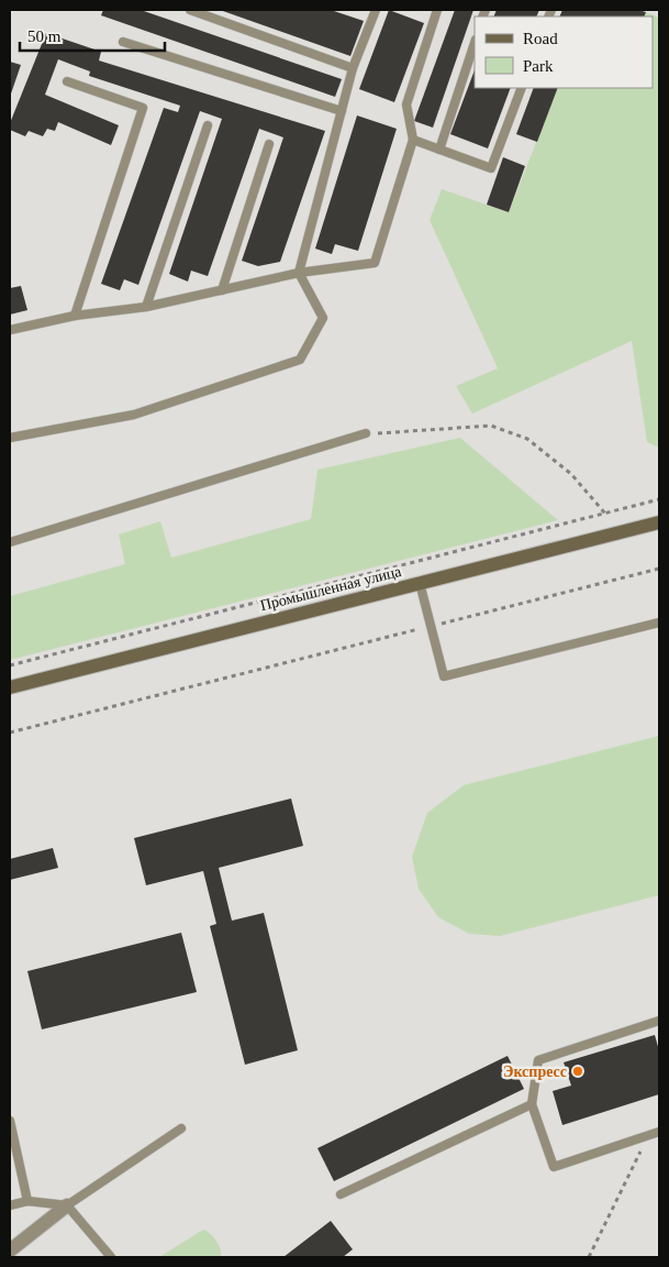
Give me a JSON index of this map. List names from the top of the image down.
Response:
{
  "streets": {
    "street": ["Промышленная улица"]
  },
  "places": ["Экспресс"],
  "legend": ["Road", "Park"],
  "scale_bar": "50 m"
}
